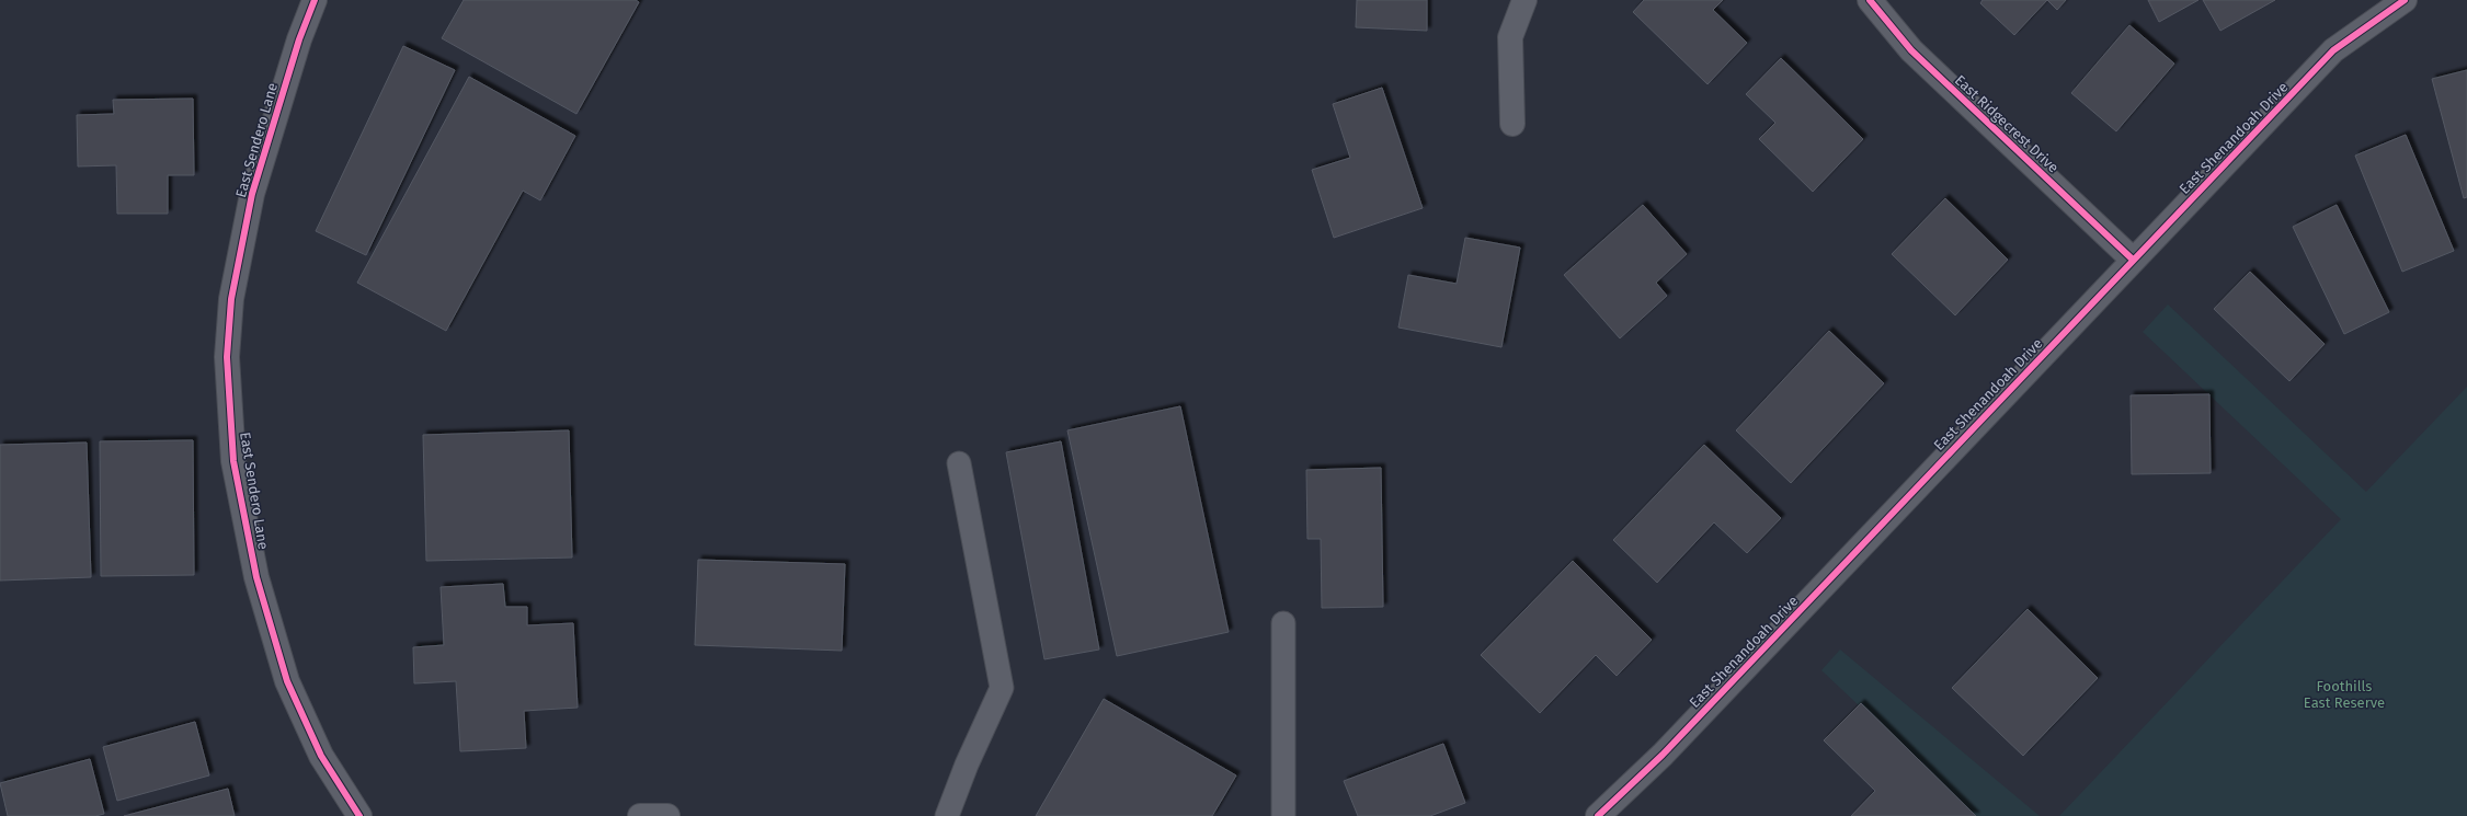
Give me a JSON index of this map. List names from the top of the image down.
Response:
{
  "streets": {
    "street": ["East Ridgecrest Drive", "East Shenandoah Drive", "East Sendero Lane"]
  },
  "crossings": [
    ["East Ridgecrest Drive", "East Shenandoah Drive"]
  ],
  "parks": ["Foothills East Reserve"]
}
